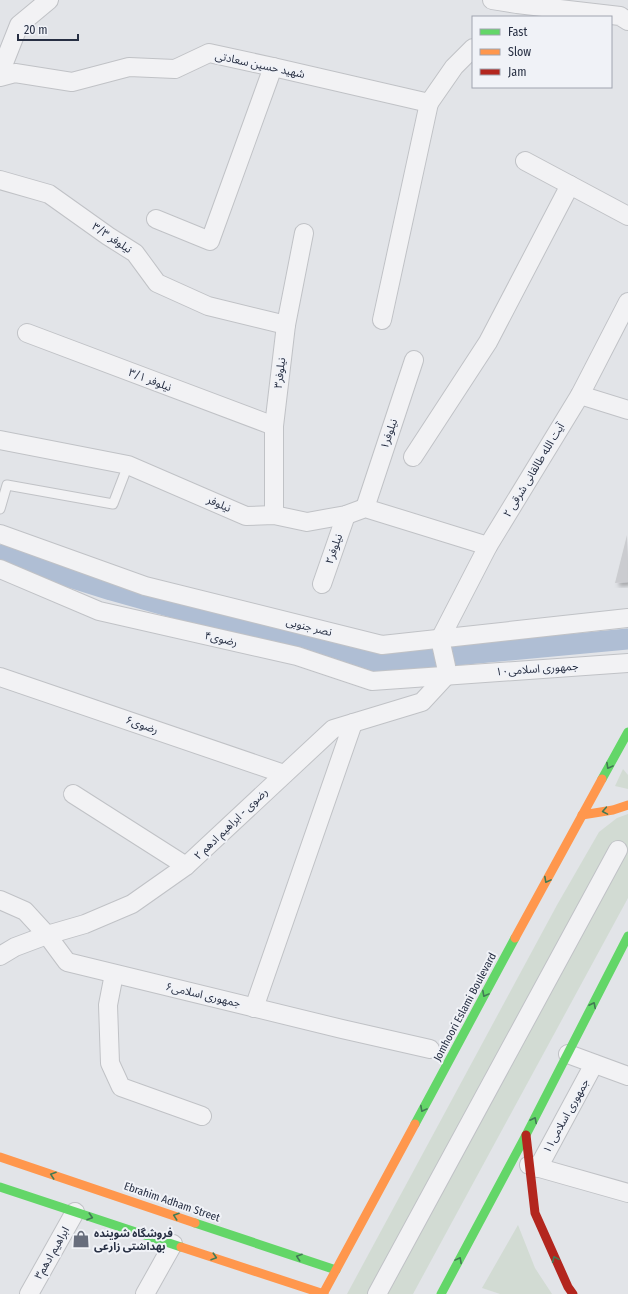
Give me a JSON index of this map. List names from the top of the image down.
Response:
{
  "streets": {
    "main road": ["Jomhoori Eslami Boulevard", "Ebrahim Adham Street"],
    "street": [
      "شهید حسین سعادتی",
      "نیلوفر ۳/۳",
      "نیلوفر۳",
      "نیلوفر ۳/۱",
      "نیلوفر۱",
      "آیت الله طالقانی شرقی ۲",
      "نیلوفر",
      "نیلوفر۲",
      "نصر جنوبی",
      "رضوی۴",
      "جمهوری اسلامی۱۰",
      "رضوی۶",
      "رضوی - ابراهیم ادهم ۲",
      "جمهوری اسلامی۶",
      "جمهوری اسلامی۱۱",
      "ابراهیم ادهم۳"
    ]
  },
  "crossings": [
    ["نیلوفر ۳/۳", "نیلوفر۳"],
    ["نیلوفر۳", "نیلوفر ۳/۱"],
    ["نیلوفر۳", "نیلوفر"],
    ["نیلوفر۱", "نیلوفر"],
    ["آیت الله طالقانی شرقی ۲", "نصر جنوبی"],
    ["نیلوفر", "نیلوفر۲"],
    ["رضوی۴", "جمهوری اسلامی۱۰"],
    ["رضوی۴", "رضوی - ابراهیم ادهم ۲"],
    ["جمهوری اسلامی۱۰", "رضوی - ابراهیم ادهم ۲"],
    ["رضوی۶", "رضوی - ابراهیم ادهم ۲"],
    ["رضوی - ابراهیم ادهم ۲", "جمهوری اسلامی۶"],
    ["Jomhoori Eslami Boulevard", "Ebrahim Adham Street"]
  ],
  "one_way": ["Jomhoori Eslami Boulevard"],
  "places": {
    "shop": ["فروشگاه شوینده بهداشتی زارعی"]
  },
  "legend": ["Fast", "Slow", "Jam"],
  "scale_bar": "20 m"
}
